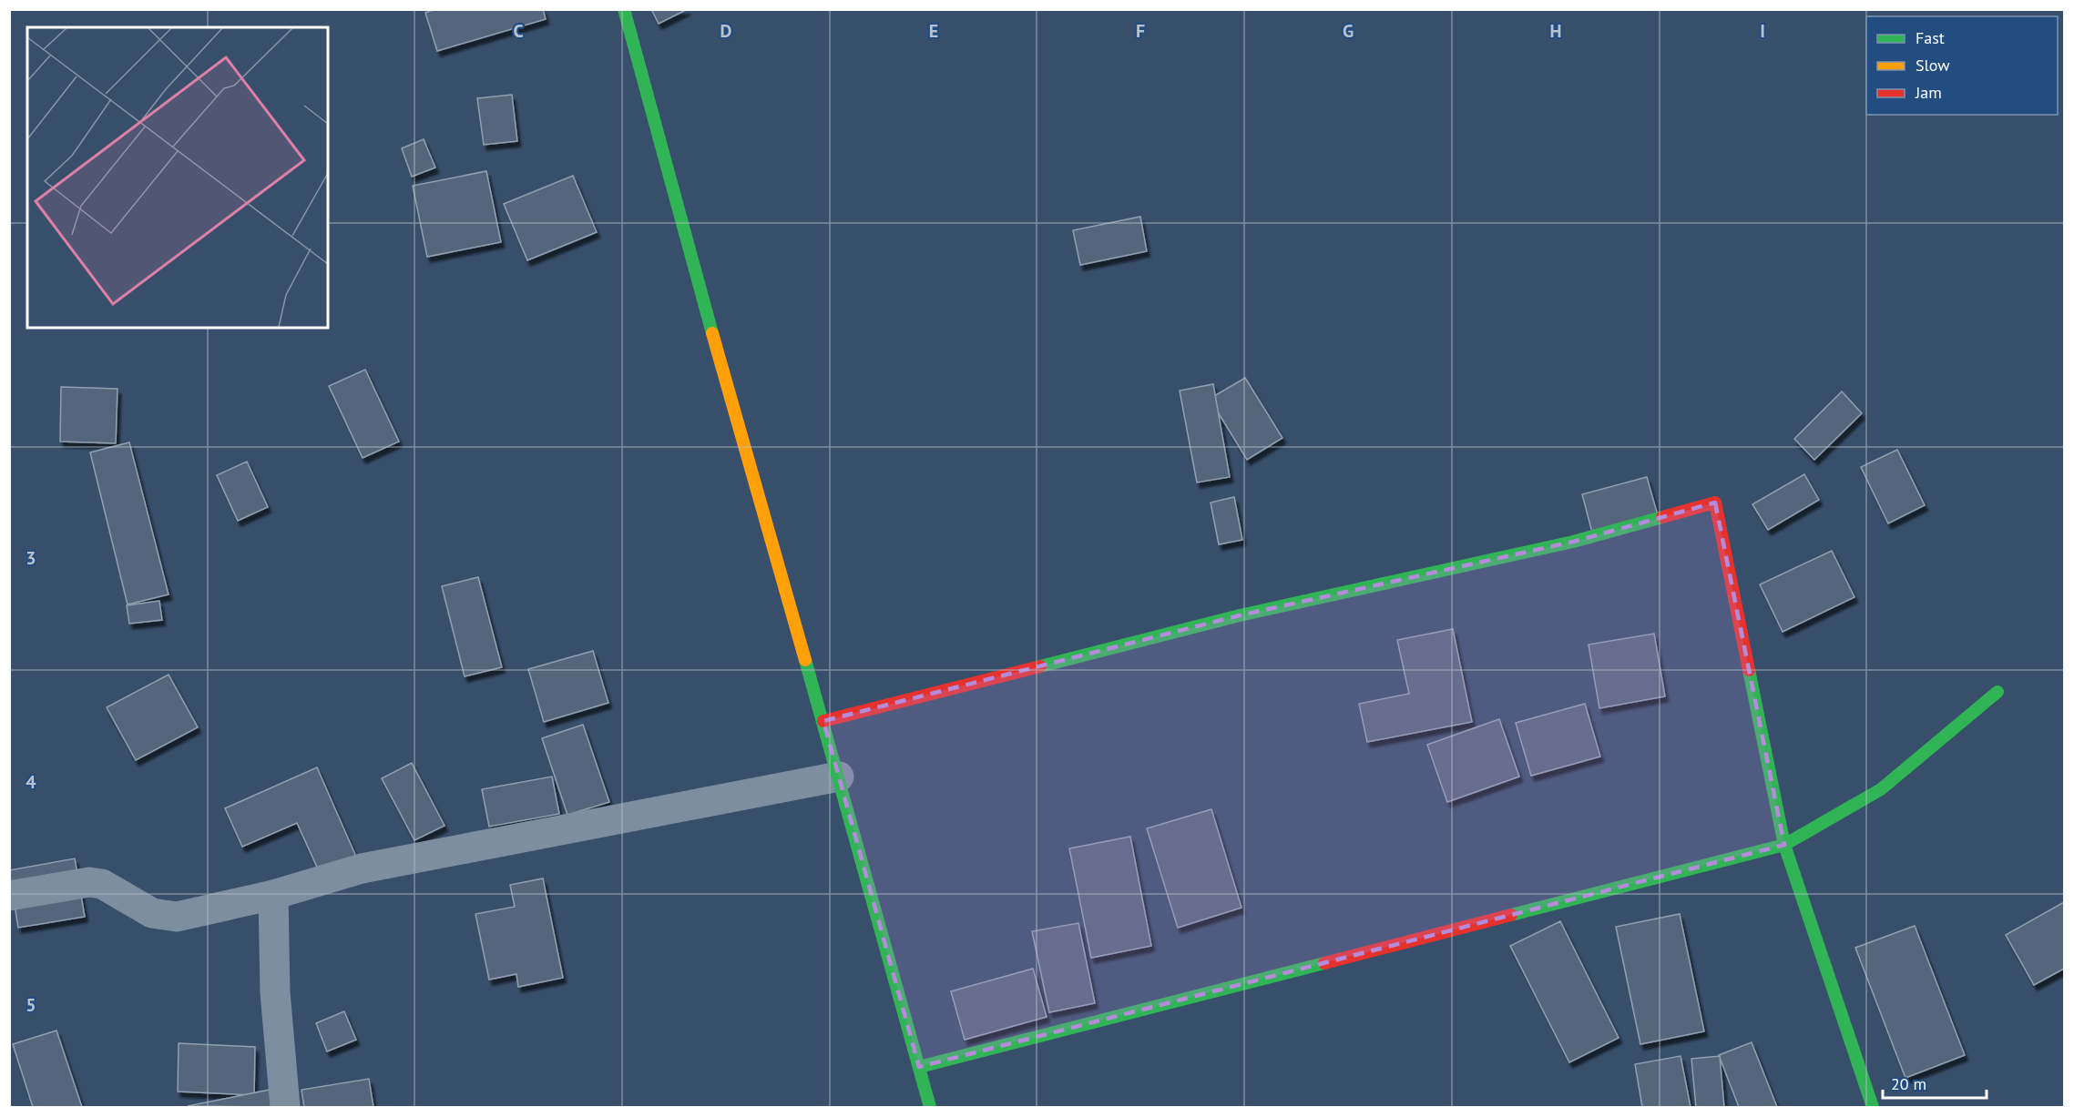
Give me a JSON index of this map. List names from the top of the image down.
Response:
{
  "legend": ["Fast", "Slow", "Jam"],
  "scale_bar": "20 m",
  "grid": {
    "columns": [
      "C",
      "D",
      "E",
      "F",
      "G",
      "H",
      "I"
    ],
    "rows": ["3", "4", "5"]
  }
}
